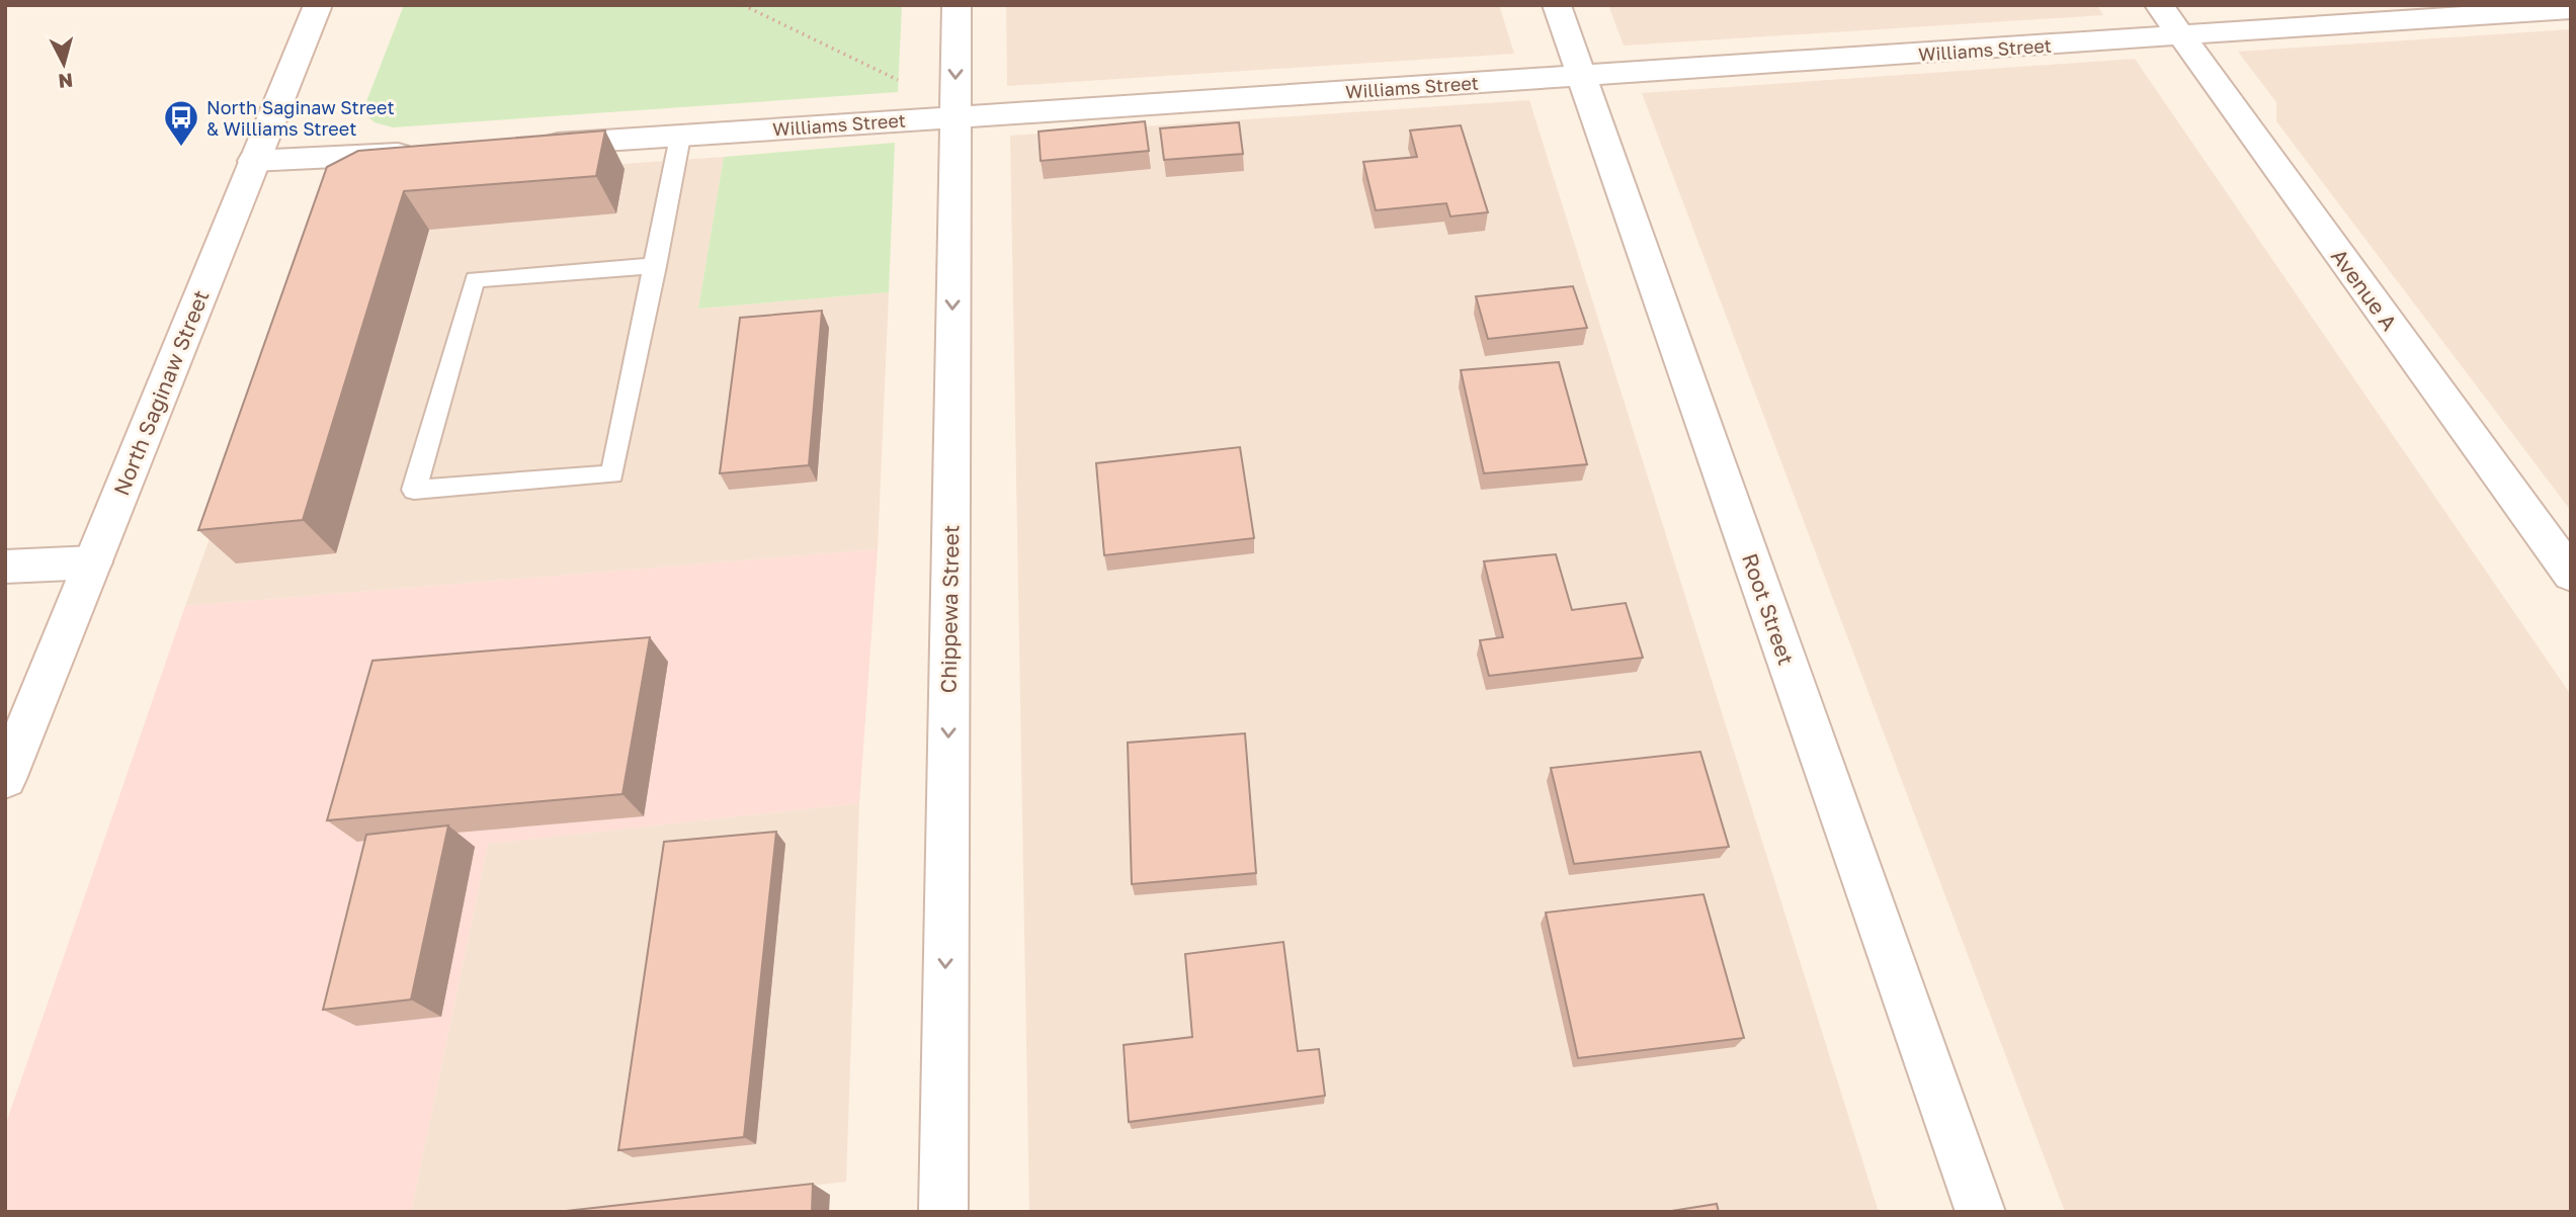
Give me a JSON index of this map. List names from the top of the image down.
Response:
{
  "streets": {
    "street": [
      "Williams Street",
      "Avenue A",
      "North Saginaw Street",
      "Chippewa Street",
      "Root Street"
    ]
  },
  "crossings": [
    ["Williams Street", "Avenue A"],
    ["Williams Street", "Chippewa Street"],
    ["Williams Street", "Root Street"]
  ],
  "one_way": ["Chippewa Street"],
  "places": {
    "bus stop": ["North Saginaw Street & Williams Street"]
  },
  "north": "bottom"
}
